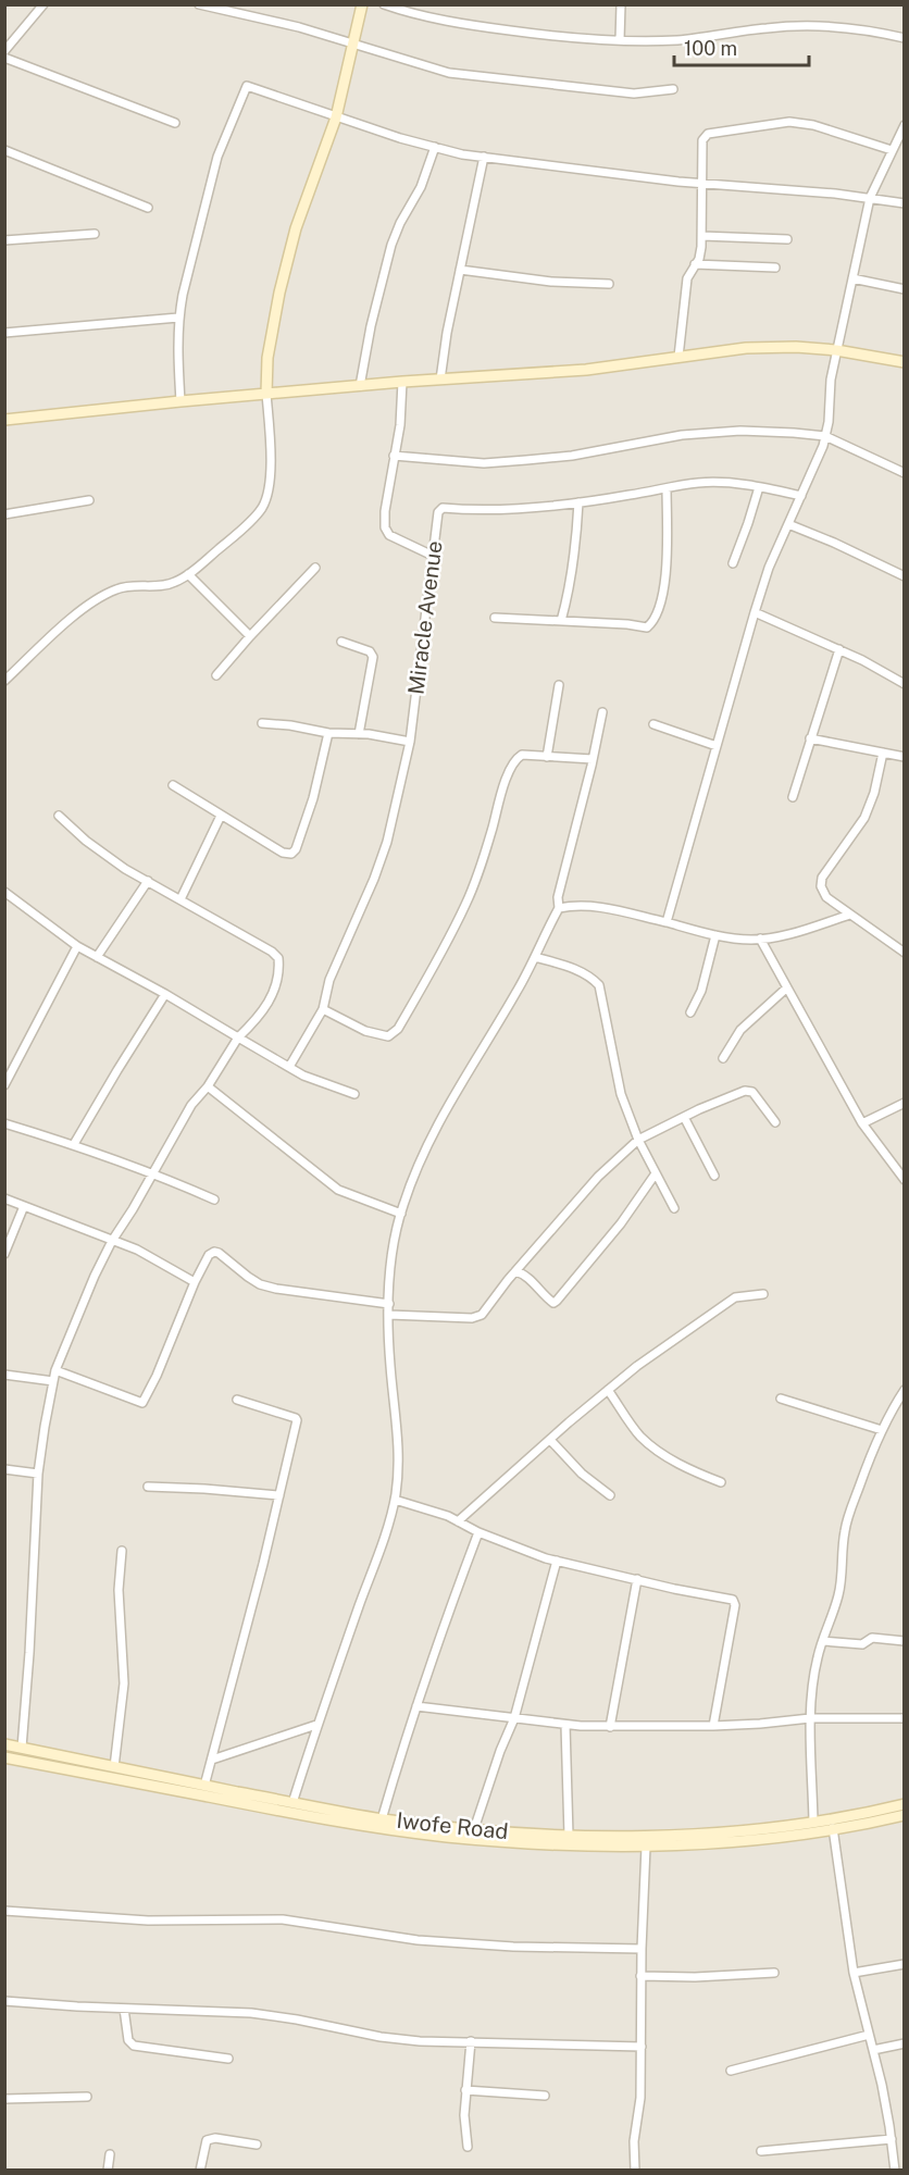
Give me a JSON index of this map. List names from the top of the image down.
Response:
{
  "streets": {
    "street": ["Miracle Avenue", "Iwofe Road"]
  },
  "scale_bar": "100 m"
}
